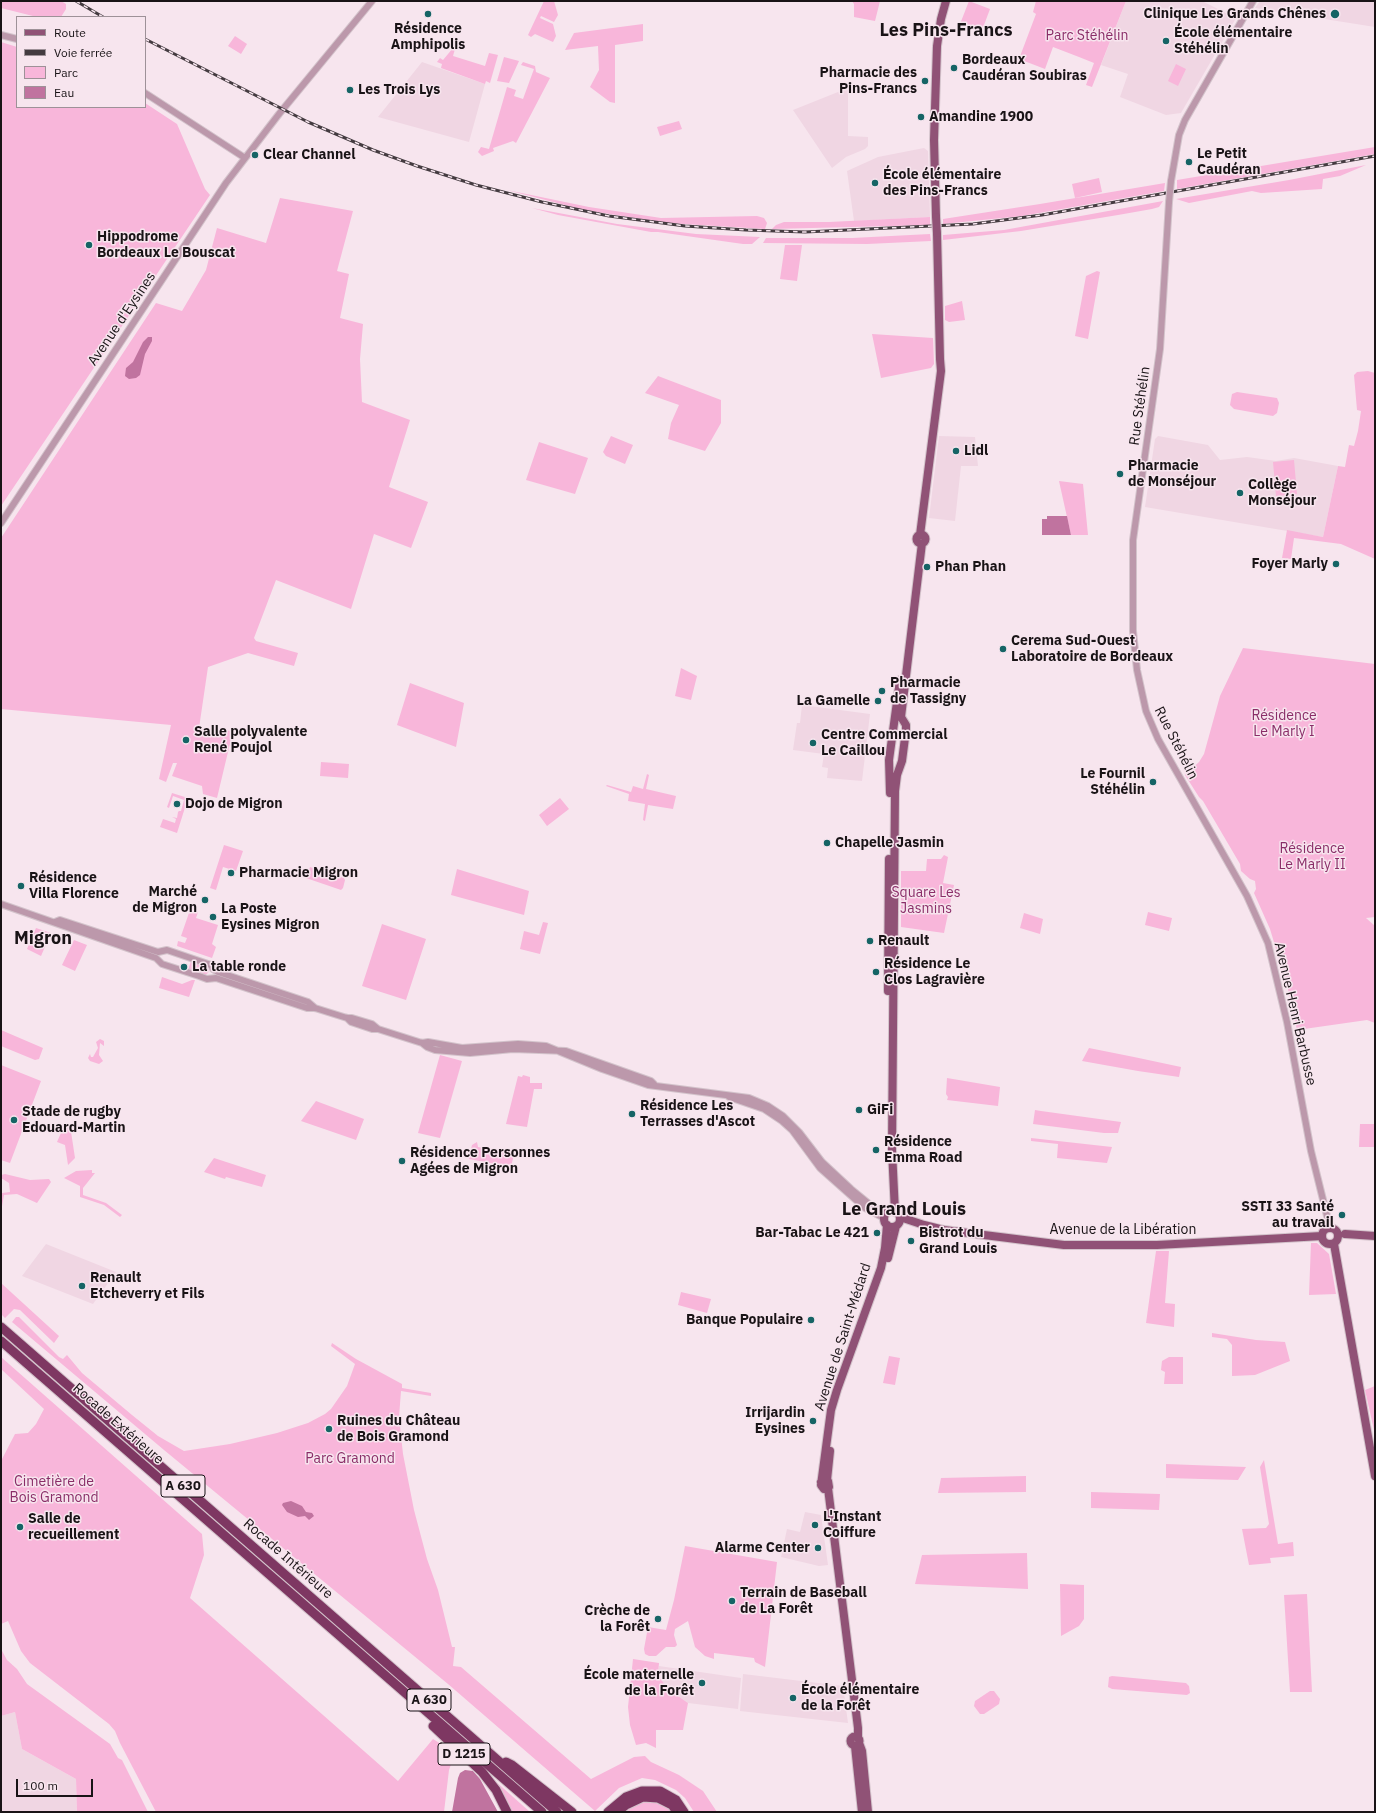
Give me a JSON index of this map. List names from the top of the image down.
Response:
{
  "streets": {
    "highway": [
      "Rocade Extérieure",
      "A 630",
      "Rocade Intérieure",
      "D 1215"
    ],
    "main road": ["Avenue de la Libération", "Avenue de Saint-Médard"],
    "street": ["Avenue d'Eysines", "Rue Stéhélin", "Avenue Henri Barbusse"]
  },
  "crossings": [
    ["Rue Stéhélin", "Avenue Henri Barbusse"],
    ["Avenue Henri Barbusse", "Avenue de la Libération"],
    ["Avenue de la Libération", "Avenue de Saint-Médard"],
    ["Rocade Extérieure", "D 1215"]
  ],
  "districts": ["Les Pins-Francs", "Migron", "Le Grand Louis"],
  "parks": [
    "Parc Stéhélin",
    "Résidence Le Marly I",
    "Résidence Le Marly II",
    "Square Les Jasmins",
    "Parc Gramond",
    "Cimetière de Bois Gramond"
  ],
  "places": [
    "Résidence Amphipolis",
    "Clinique Les Grands Chênes",
    "École élémentaire Stéhélin",
    "Bordeaux Caudéran Soubiras",
    "Pharmacie des Pins-Francs",
    "Les Trois Lys",
    "Amandine 1900",
    "Clear Channel",
    "Le Petit Caudéran",
    "École élémentaire des Pins-Francs",
    "Hippodrome Bordeaux Le Bouscat",
    "Lidl",
    "Pharmacie de Monséjour",
    "Collège Monséjour",
    "Foyer Marly",
    "Phan Phan",
    "Cerema Sud-Ouest Laboratoire de Bordeaux",
    "Pharmacie de Tassigny",
    "La Gamelle",
    "Salle polyvalente René Poujol",
    "Centre Commercial Le Caillou",
    "Le Fournil Stéhélin",
    "Dojo de Migron",
    "Chapelle Jasmin",
    "Pharmacie Migron",
    "Résidence Villa Florence",
    "Marché de Migron",
    "La Poste Eysines Migron",
    "Renault",
    "La table ronde",
    "Résidence Le Clos Lagravière",
    "GiFi",
    "Résidence Les Terrasses d'Ascot",
    "Stade de rugby Edouard-Martin",
    "Résidence Emma Road",
    "Résidence Personnes Agées de Migron",
    "SSTI 33 Santé au travail",
    "Bar-Tabac Le 421",
    "Bistrot du Grand Louis",
    "Renault Etcheverry et Fils",
    "Banque Populaire",
    "Irrijardin Eysines",
    "Ruines du Château de Bois Gramond",
    "L'Instant Coiffure",
    "Salle de recueillement",
    "Alarme Center",
    "Terrain de Baseball de La Forêt",
    "Crèche de la Forêt",
    "École maternelle de la Forêt",
    "École élémentaire de la Forêt"
  ],
  "legend": [
    "Route",
    "Voie ferrée",
    "Parc",
    "Eau"
  ],
  "scale_bar": "100 m"
}
